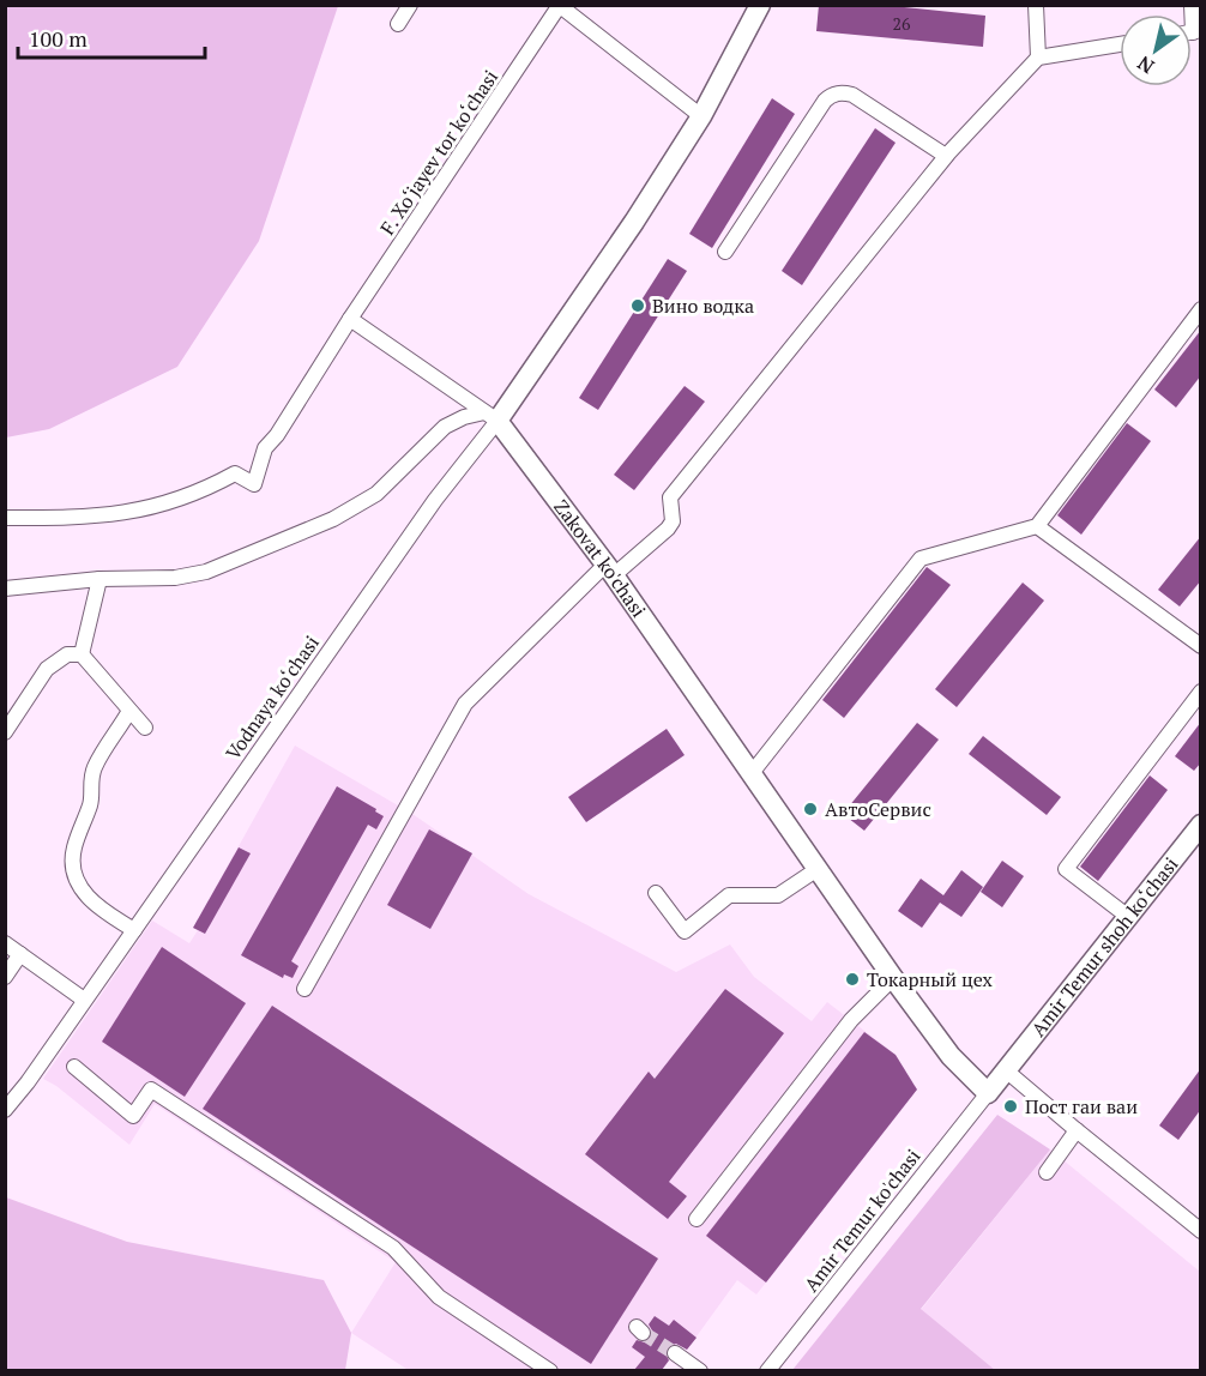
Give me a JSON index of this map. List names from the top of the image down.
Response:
{
  "streets": {
    "main road": ["Zakovat ko'chasi", "Amir Temur shoh ko‘chasi"],
    "street": ["F. Xo‘jayev tor ko‘chasi", "Vodnaya ko‘chasi", "Amir Temur ko'chasi"]
  },
  "crossings": [
    ["Zakovat ko'chasi", "Vodnaya ko‘chasi"],
    ["Zakovat ko'chasi", "Amir Temur shoh ko‘chasi"],
    ["Zakovat ko'chasi", "Amir Temur ko'chasi"],
    ["Amir Temur shoh ko‘chasi", "Amir Temur ko'chasi"]
  ],
  "places": [
    "Вино водка",
    "АвтоСервис",
    "Токарный цех",
    "Пост гаи ваи"
  ],
  "house_numbers": ["26"],
  "scale_bar": "100 m",
  "north": "bottom left"
}
